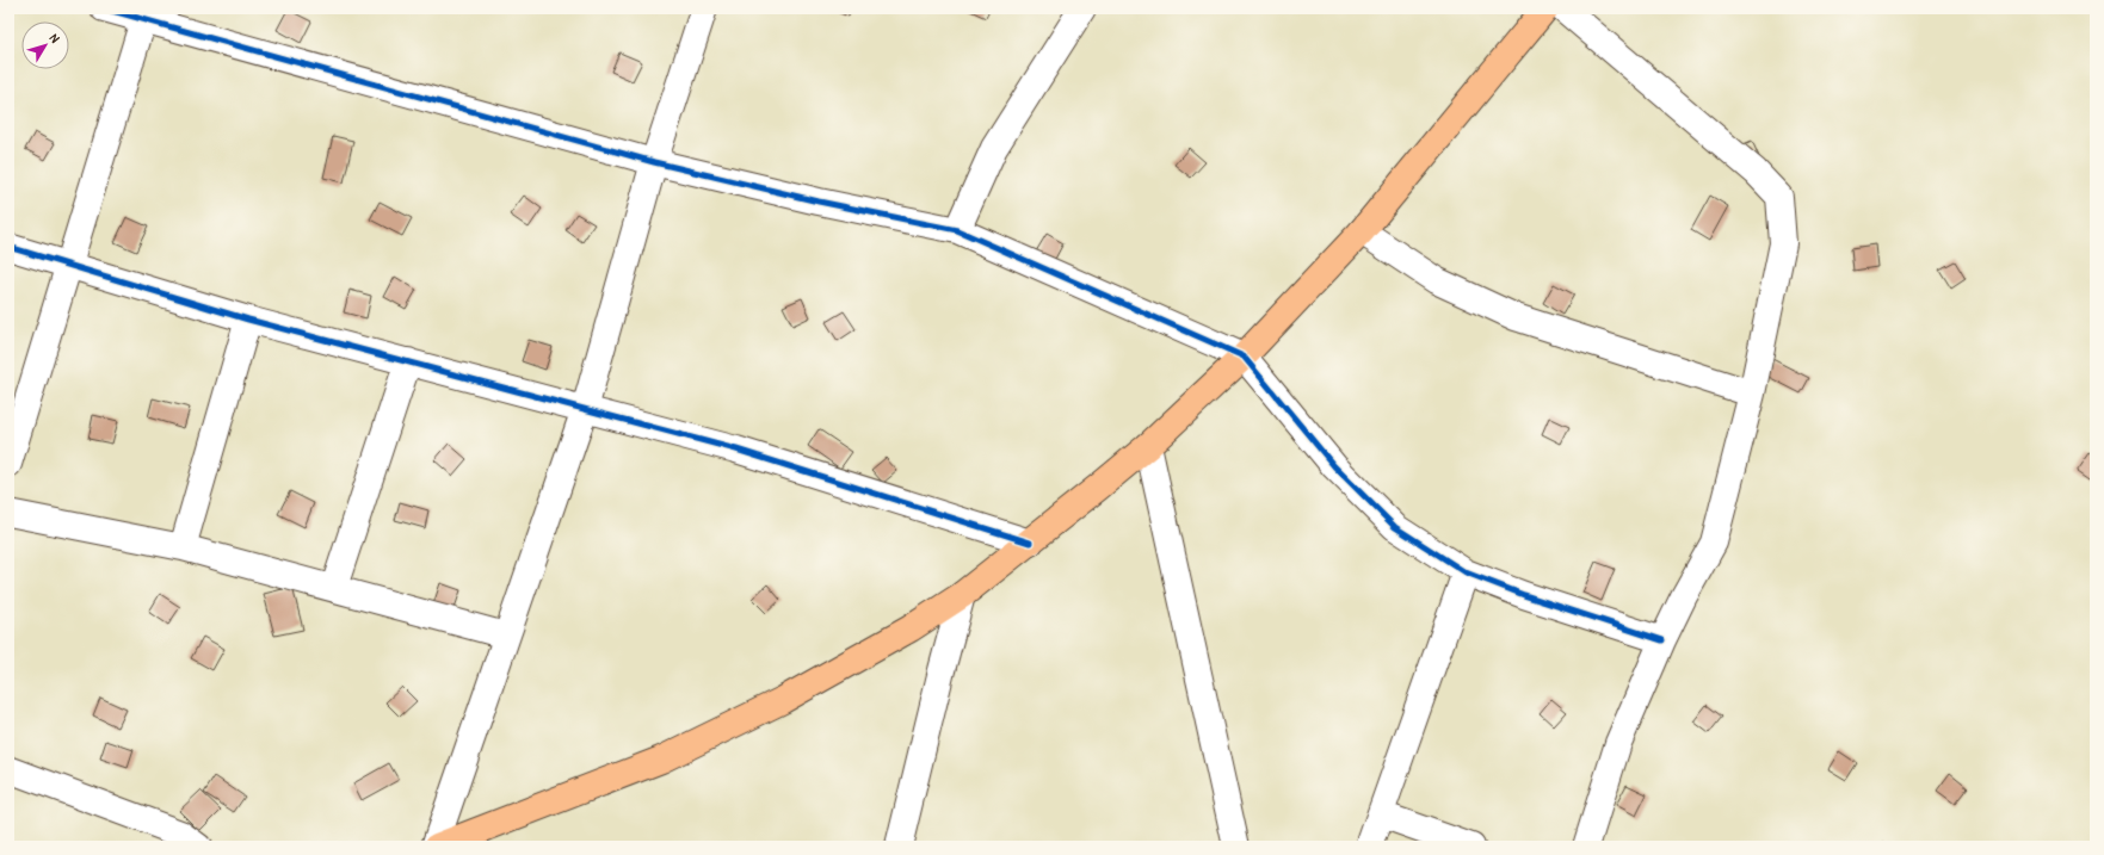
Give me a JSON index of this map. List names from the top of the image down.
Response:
{
  "north": "top right"
}
